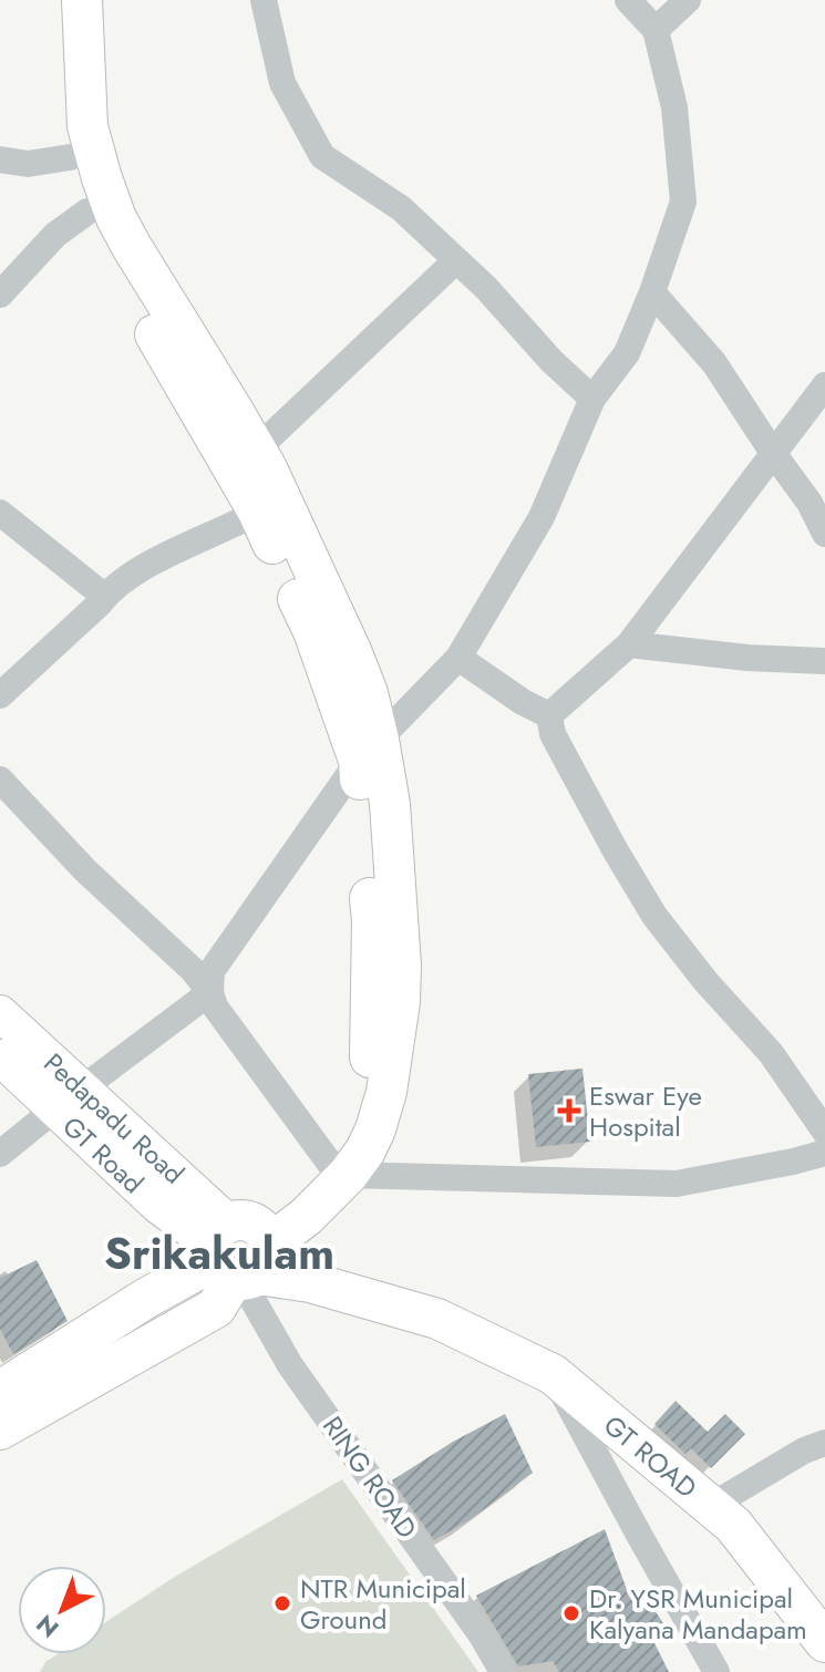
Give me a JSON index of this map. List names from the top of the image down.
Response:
{
  "streets": {
    "main road": ["Pedapadu Road", "GT Road", "GT ROAD"],
    "street": ["RING ROAD"]
  },
  "crossings": [
    ["Pedapadu Road", "GT Road"],
    ["Pedapadu Road", "GT ROAD"],
    ["Pedapadu Road", "RING ROAD"],
    ["GT Road", "GT ROAD"],
    ["GT Road", "RING ROAD"],
    ["GT ROAD", "RING ROAD"]
  ],
  "districts": ["Srikakulam"],
  "places": {
    "health": ["Eswar Eye Hospital"],
    "other": ["NTR Municipal Ground", "Dr. YSR Municipal Kalyana Mandapam"]
  },
  "north": "bottom left"
}
